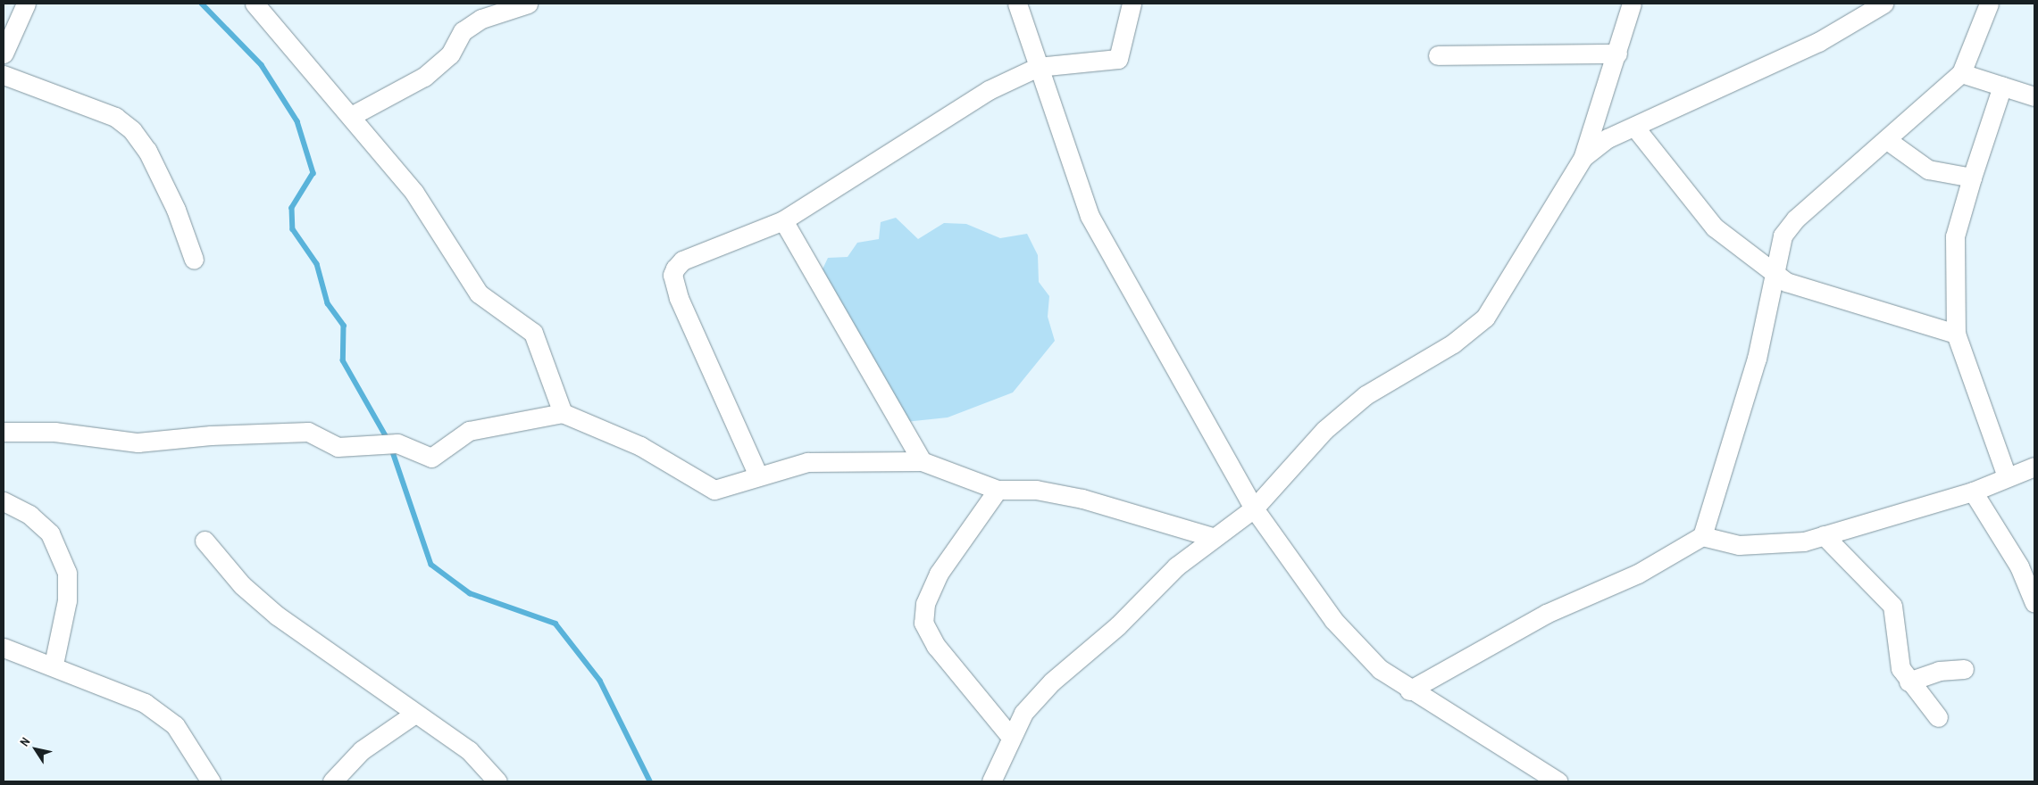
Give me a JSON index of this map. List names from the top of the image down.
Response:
{
  "north": "top left"
}
